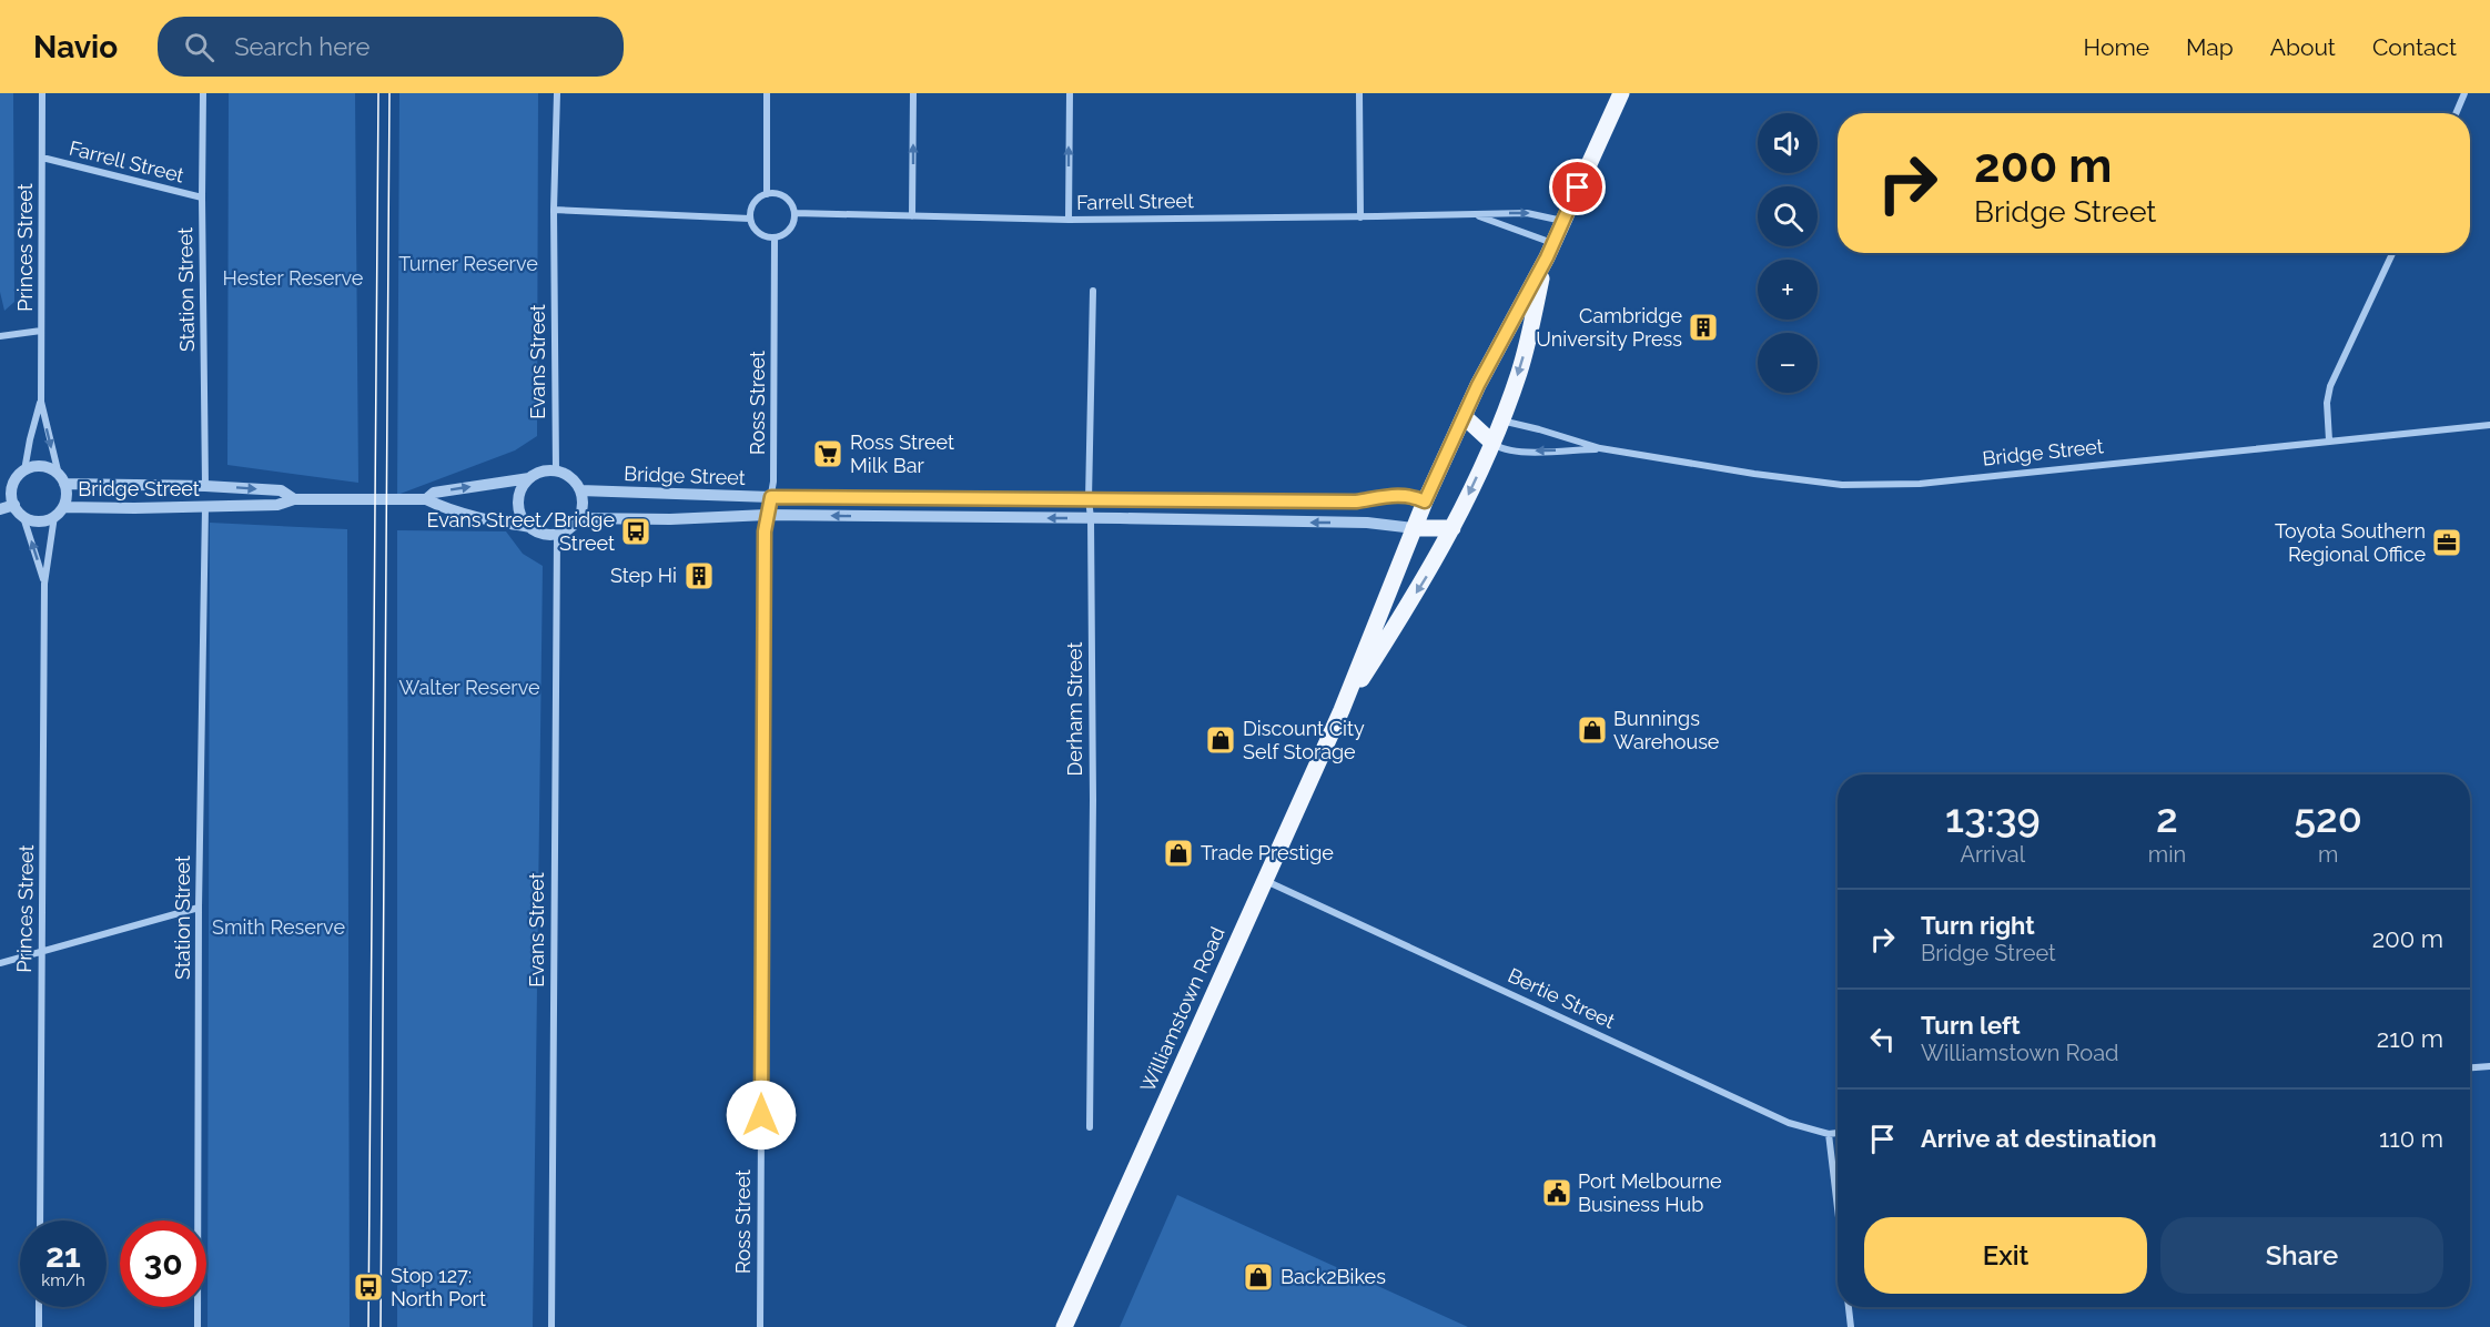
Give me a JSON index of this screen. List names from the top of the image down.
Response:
{
  "streets": {
    "main road": ["Williamstown Road"],
    "street": [
      "Farrell Street",
      "Princes Street",
      "Station Street",
      "Evans Street",
      "Ross Street",
      "Bridge Street",
      "Derham Street",
      "Bertie Street"
    ]
  },
  "crossings": [
    ["Farrell Street", "Princes Street"],
    ["Farrell Street", "Station Street"],
    ["Farrell Street", "Ross Street"],
    ["Farrell Street", "Williamstown Road"],
    ["Princes Street", "Bridge Street"],
    ["Station Street", "Bridge Street"],
    ["Evans Street", "Bridge Street"],
    ["Ross Street", "Bridge Street"],
    ["Bridge Street", "Derham Street"],
    ["Bridge Street", "Williamstown Road"],
    ["Bertie Street", "Williamstown Road"]
  ],
  "parks": [
    "Turner Reserve",
    "Hester Reserve",
    "Walter Reserve",
    "Smith Reserve"
  ],
  "places": {
    "building": ["Cambridge University Press", "Step Hi"],
    "supermarket": ["Ross Street Milk Bar"],
    "bus stop": ["Evans Street/Bridge Street", "Stop 127: North Port"],
    "office": ["Toyota Southern Regional Office"],
    "shop": [
      "Bunnings Warehouse",
      "Discount City Self Storage",
      "Trade Prestige",
      "Back2Bikes"
    ],
    "public building": ["Port Melbourne Business Hub"]
  },
  "page": {
    "header": "Navio",
    "search": "Search here",
    "nav": [
      "Home",
      "Map",
      "About",
      "Contact"
    ],
    "map_buttons": ["+", "−"],
    "turn": ["200 m", "Bridge Street"],
    "eta": [
      "13:39",
      "Arrival",
      "2",
      "min",
      "520",
      "m"
    ],
    "list": [
      {
        "name": "Turn right",
        "note": "Bridge Street",
        "value": "200 m"
      },
      {
        "name": "Turn left",
        "note": "Williamstown Road",
        "value": "210 m"
      },
      {
        "name": "Arrive at destination",
        "value": "110 m"
      }
    ],
    "buttons": ["Exit", "Share"],
    "speed": "21 km/h",
    "limit": "30"
  }
}
